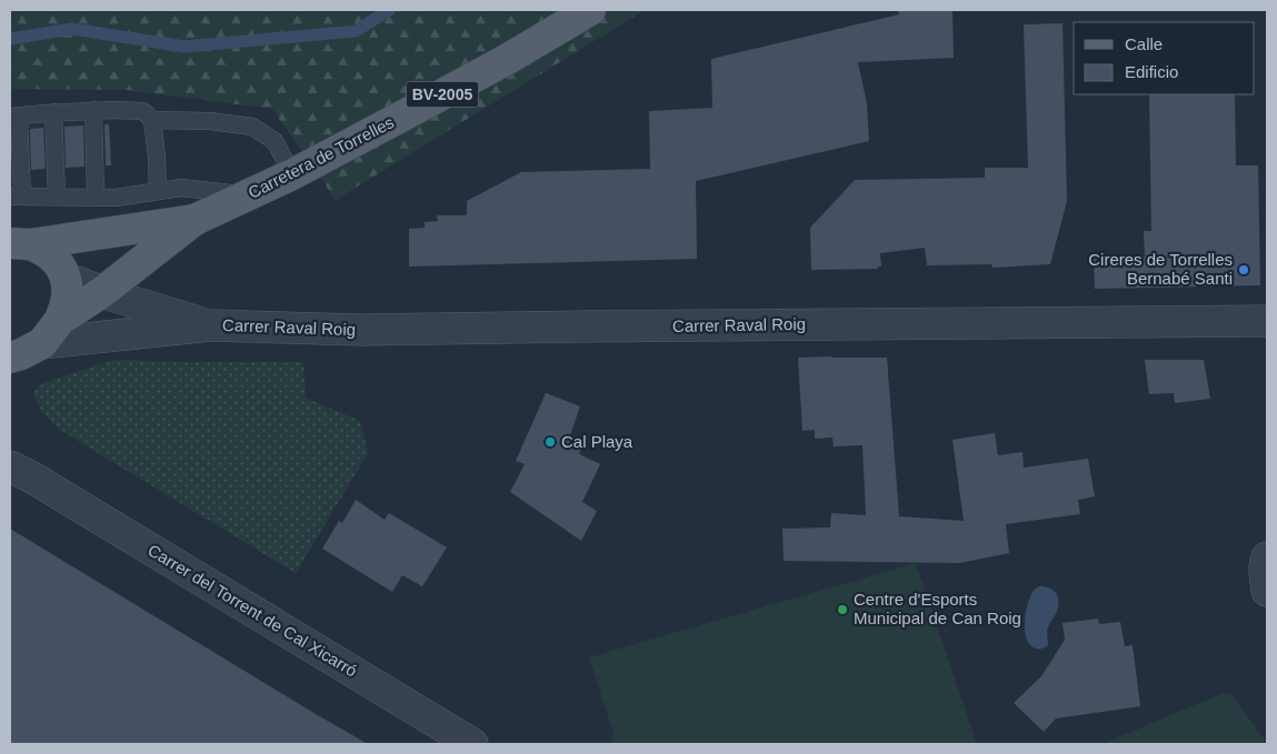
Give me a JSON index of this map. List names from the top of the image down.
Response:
{
  "streets": {
    "main road": ["BV-2005", "Carretera de Torrelles"],
    "street": ["Carrer Raval Roig", "Carrer del Torrent de Cal Xicarró"]
  },
  "crossings": [
    ["Carretera de Torrelles", "Carrer Raval Roig"]
  ],
  "places": ["Cireres de Torrelles Bernabé Santi", "Cal Playa", "Centre d'Esports Municipal de Can Roig"],
  "legend": ["Calle", "Edificio"]
}
